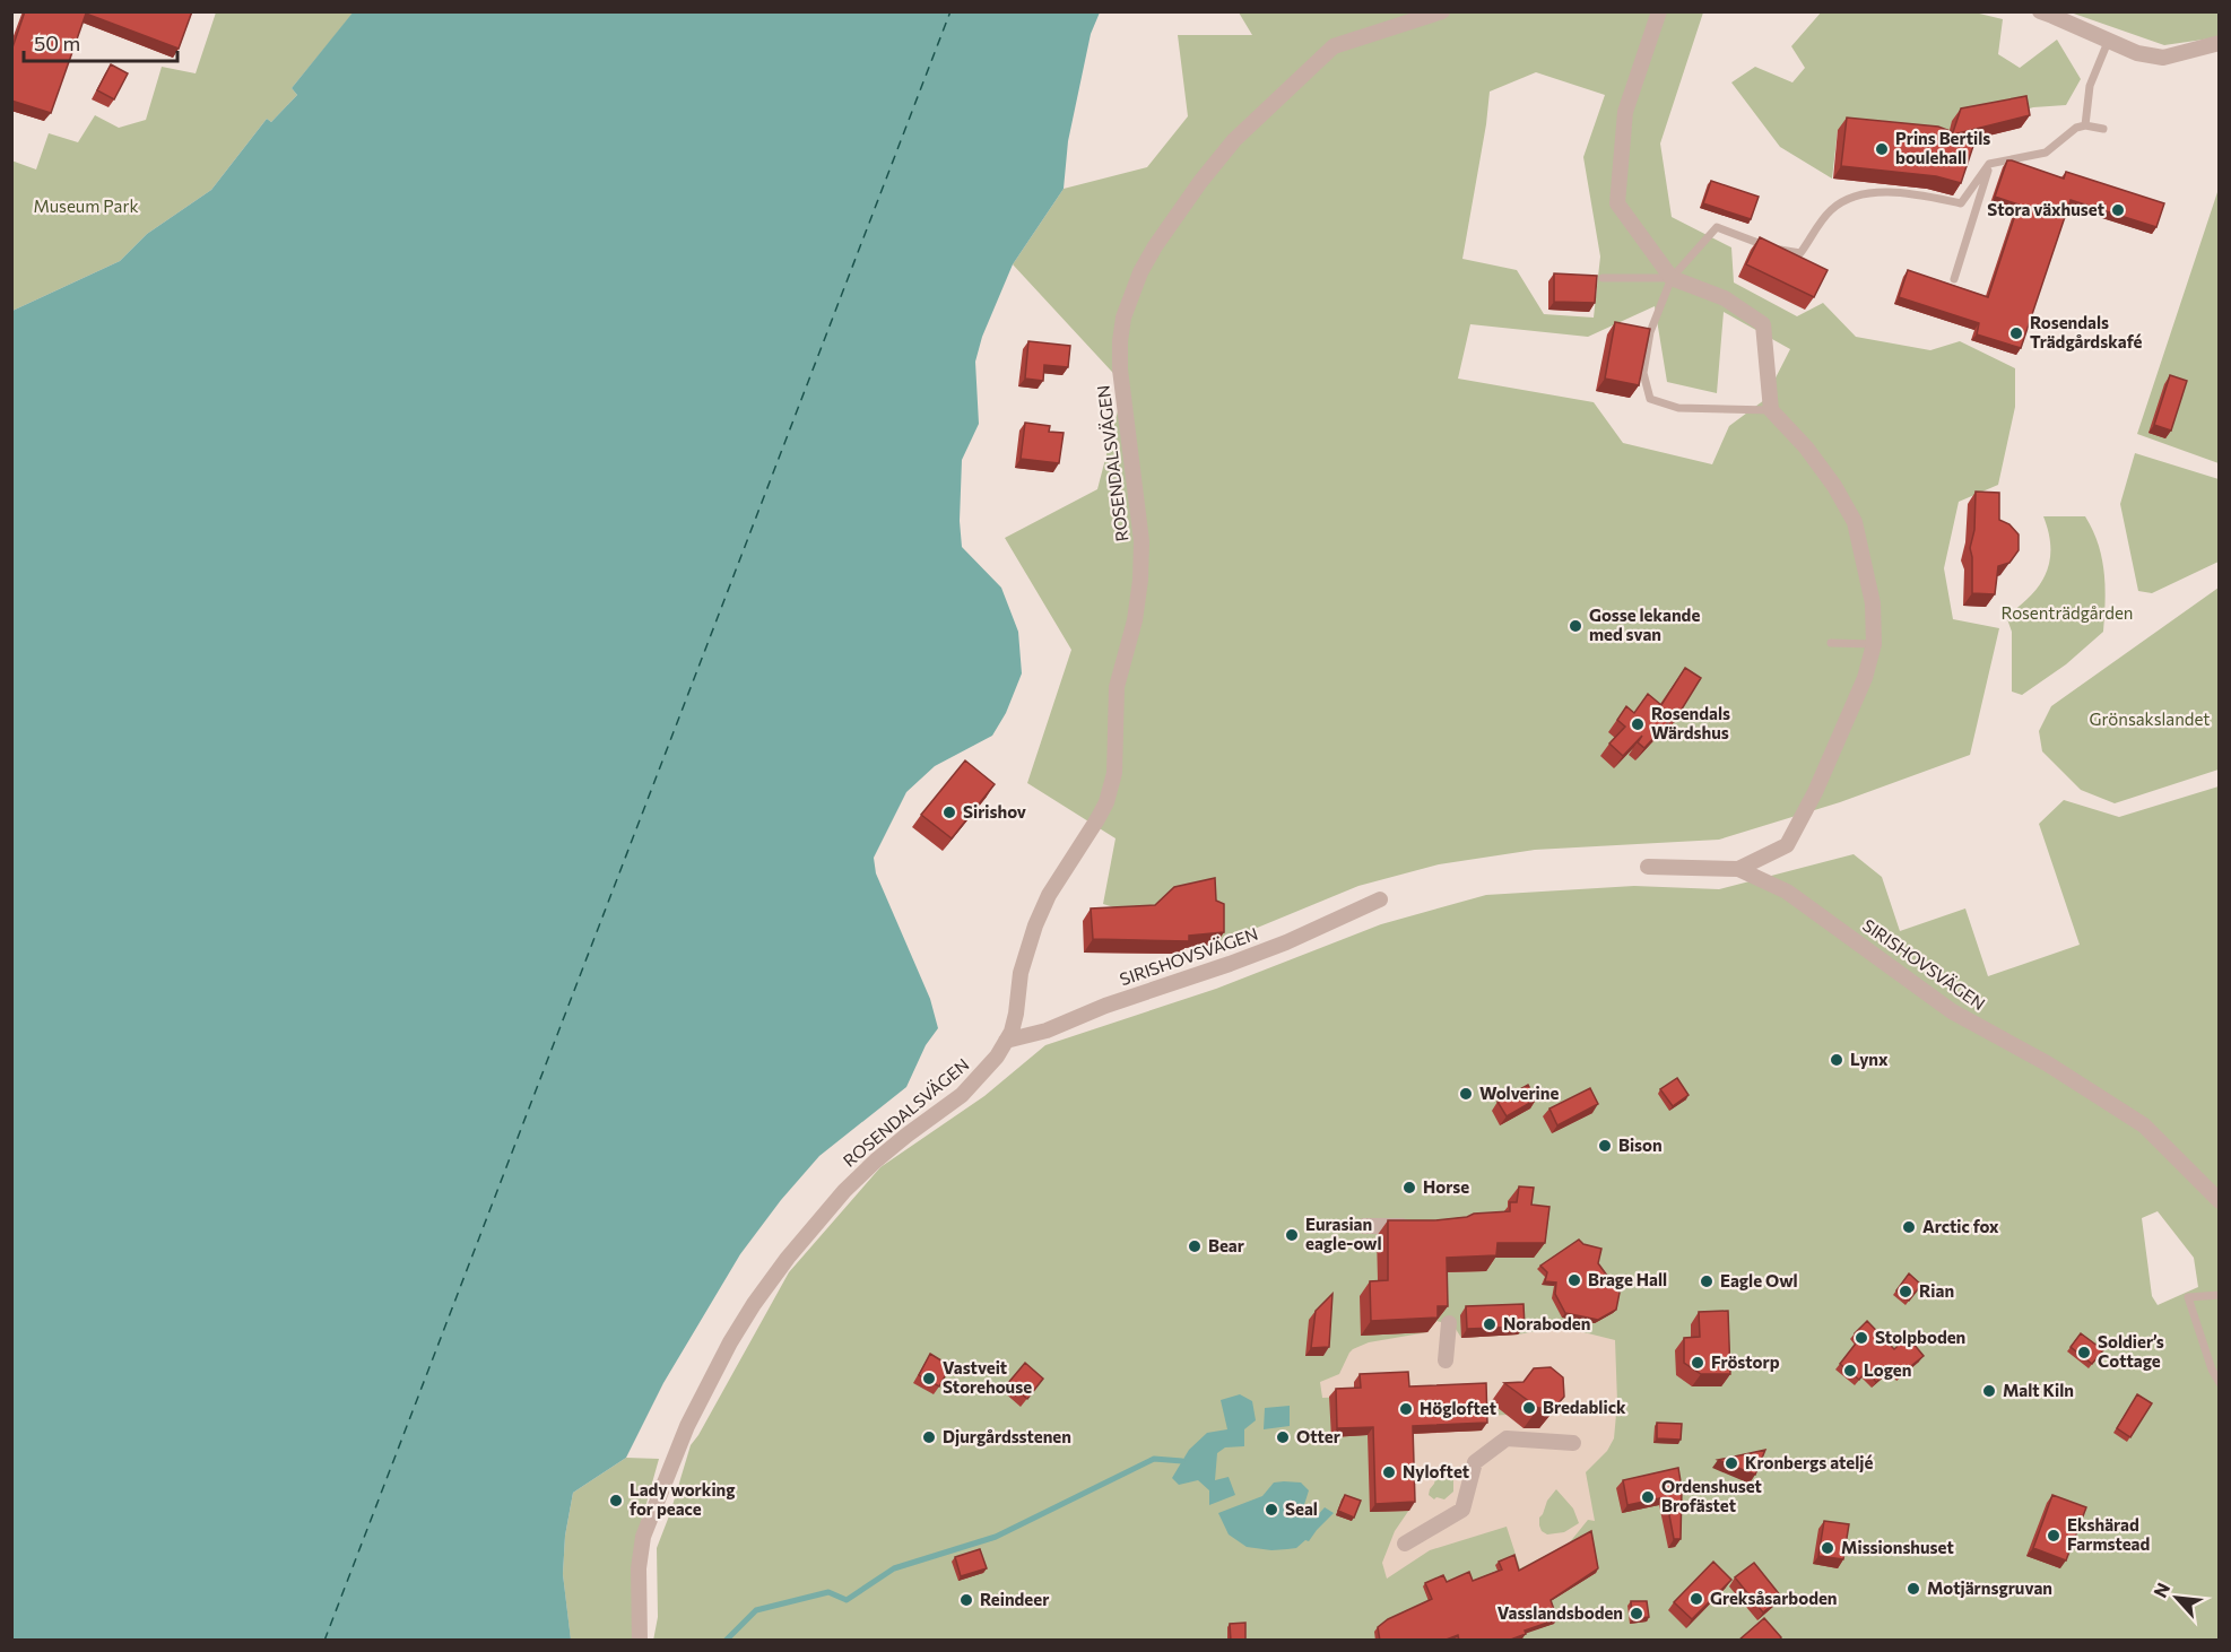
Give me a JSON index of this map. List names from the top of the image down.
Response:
{
  "streets": {
    "street": ["ROSENDALSVÄGEN", "SIRISHOVSVÄGEN"]
  },
  "crossings": [
    ["ROSENDALSVÄGEN", "SIRISHOVSVÄGEN"]
  ],
  "parks": ["Museum Park", "Rosenträdgården", "Grönsakslandet"],
  "places": [
    "Prins Bertils boulehall",
    "Stora växhuset",
    "Rosendals Trädgårdskafé",
    "Gosse lekande med svan",
    "Rosendals Wärdshus",
    "Sirishov",
    "Lynx",
    "Wolverine",
    "Bison",
    "Horse",
    "Arctic fox",
    "Eurasian eagle-owl",
    "Bear",
    "Brage Hall",
    "Eagle Owl",
    "Rian",
    "Noraboden",
    "Stolpboden",
    "Soldier’s Cottage",
    "Fröstorp",
    "Logen",
    "Vastveit Storehouse",
    "Malt Kiln",
    "Bredablick",
    "Högloftet",
    "Djurgårdsstenen",
    "Otter",
    "Kronbergs ateljé",
    "Nyloftet",
    "Ordenshuset Brofästet",
    "Lady working for peace",
    "Seal",
    "Ekshärad Farmstead",
    "Missionshuset",
    "Motjärnsgruvan",
    "Greksåsarboden",
    "Reindeer",
    "Vasslandsboden"
  ],
  "scale_bar": "50 m",
  "north": "top left"
}
